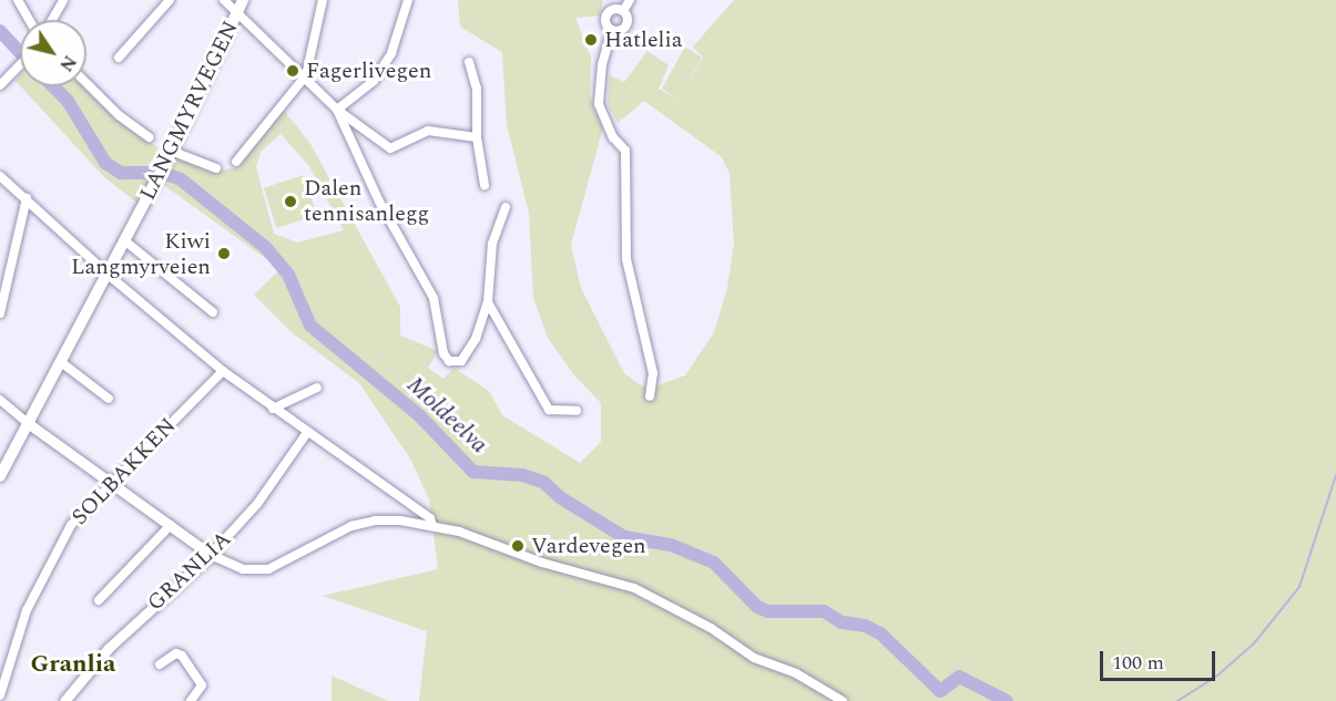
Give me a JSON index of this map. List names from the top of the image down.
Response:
{
  "streets": {
    "main road": ["LANGMYRVEGEN"],
    "street": ["SOLBAKKEN", "GRANLIA"]
  },
  "districts": ["Granlia"],
  "water": ["Moldeelva"],
  "places": [
    "Hatlelia",
    "Fagerlivegen",
    "Dalen tennisanlegg",
    "Kiwi Langmyrveien",
    "Vardevegen"
  ],
  "scale_bar": "100 m",
  "north": "bottom right"
}
